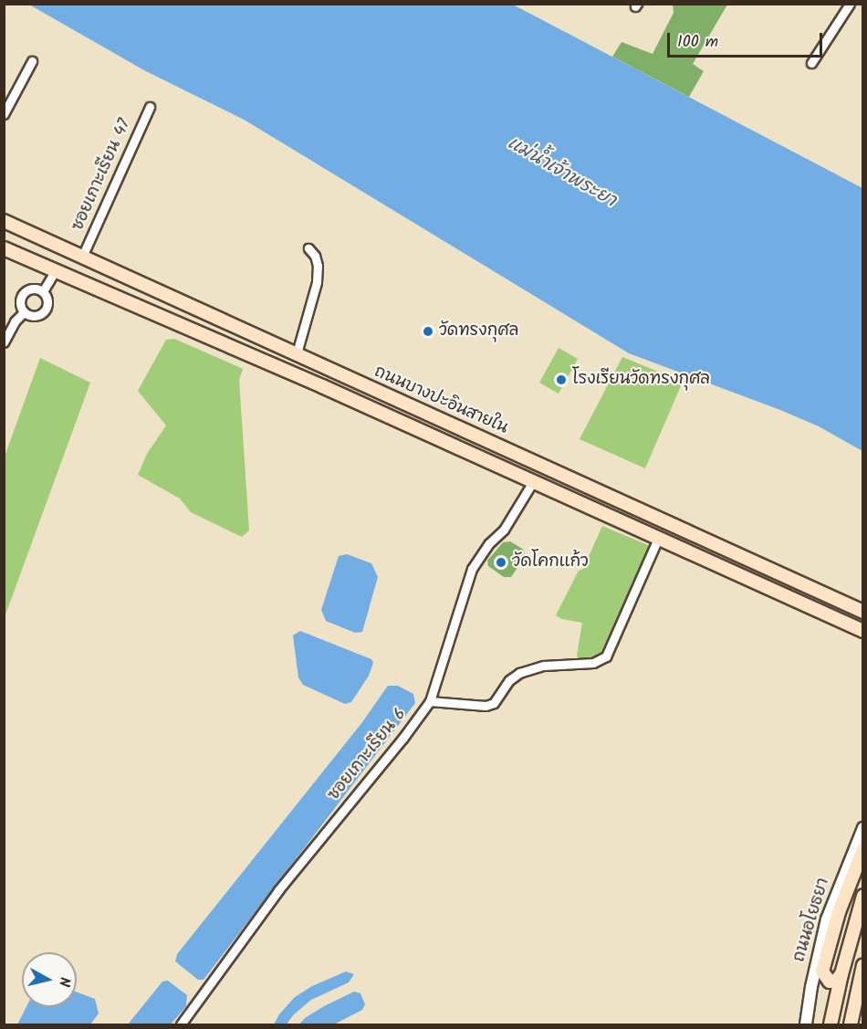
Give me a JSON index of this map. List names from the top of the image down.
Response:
{
  "streets": {
    "main road": ["ถนนบางปะอินสายใน"],
    "street": ["ซอยเกาะเรียน 47", "ซอยเกาะเรียน 6", "ถนนอโยธยา"]
  },
  "crossings": [
    ["ซอยเกาะเรียน 47", "ถนนบางปะอินสายใน"]
  ],
  "water": ["แม่น้ำเจ้าพระยา"],
  "places": ["วัดทรงกุศล", "โรงเรียนวัดทรงกุศล", "วัดโคกแก้ว"],
  "scale_bar": "100 m",
  "north": "right"
}
